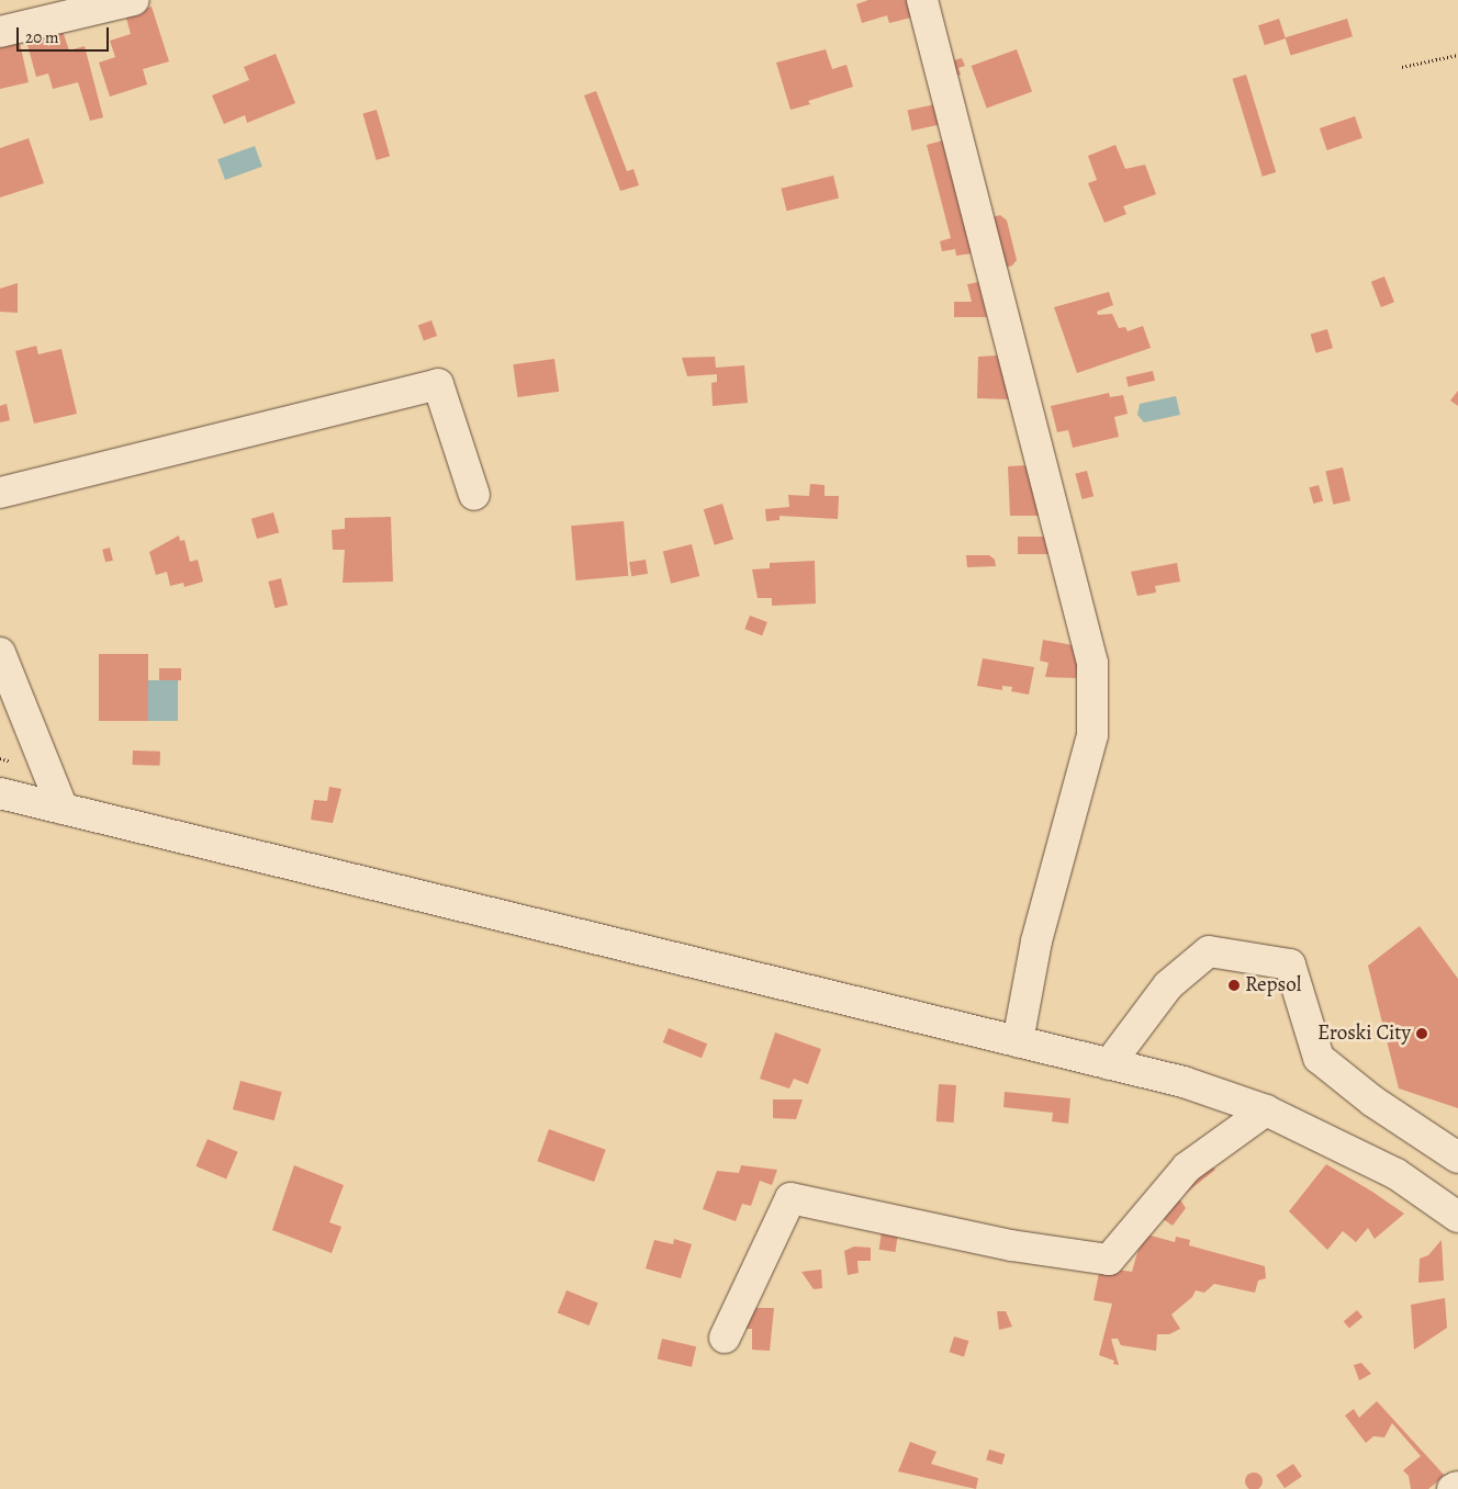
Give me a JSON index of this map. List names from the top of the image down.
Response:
{
  "places": ["Repsol", "Eroski City"],
  "scale_bar": "20 m"
}
